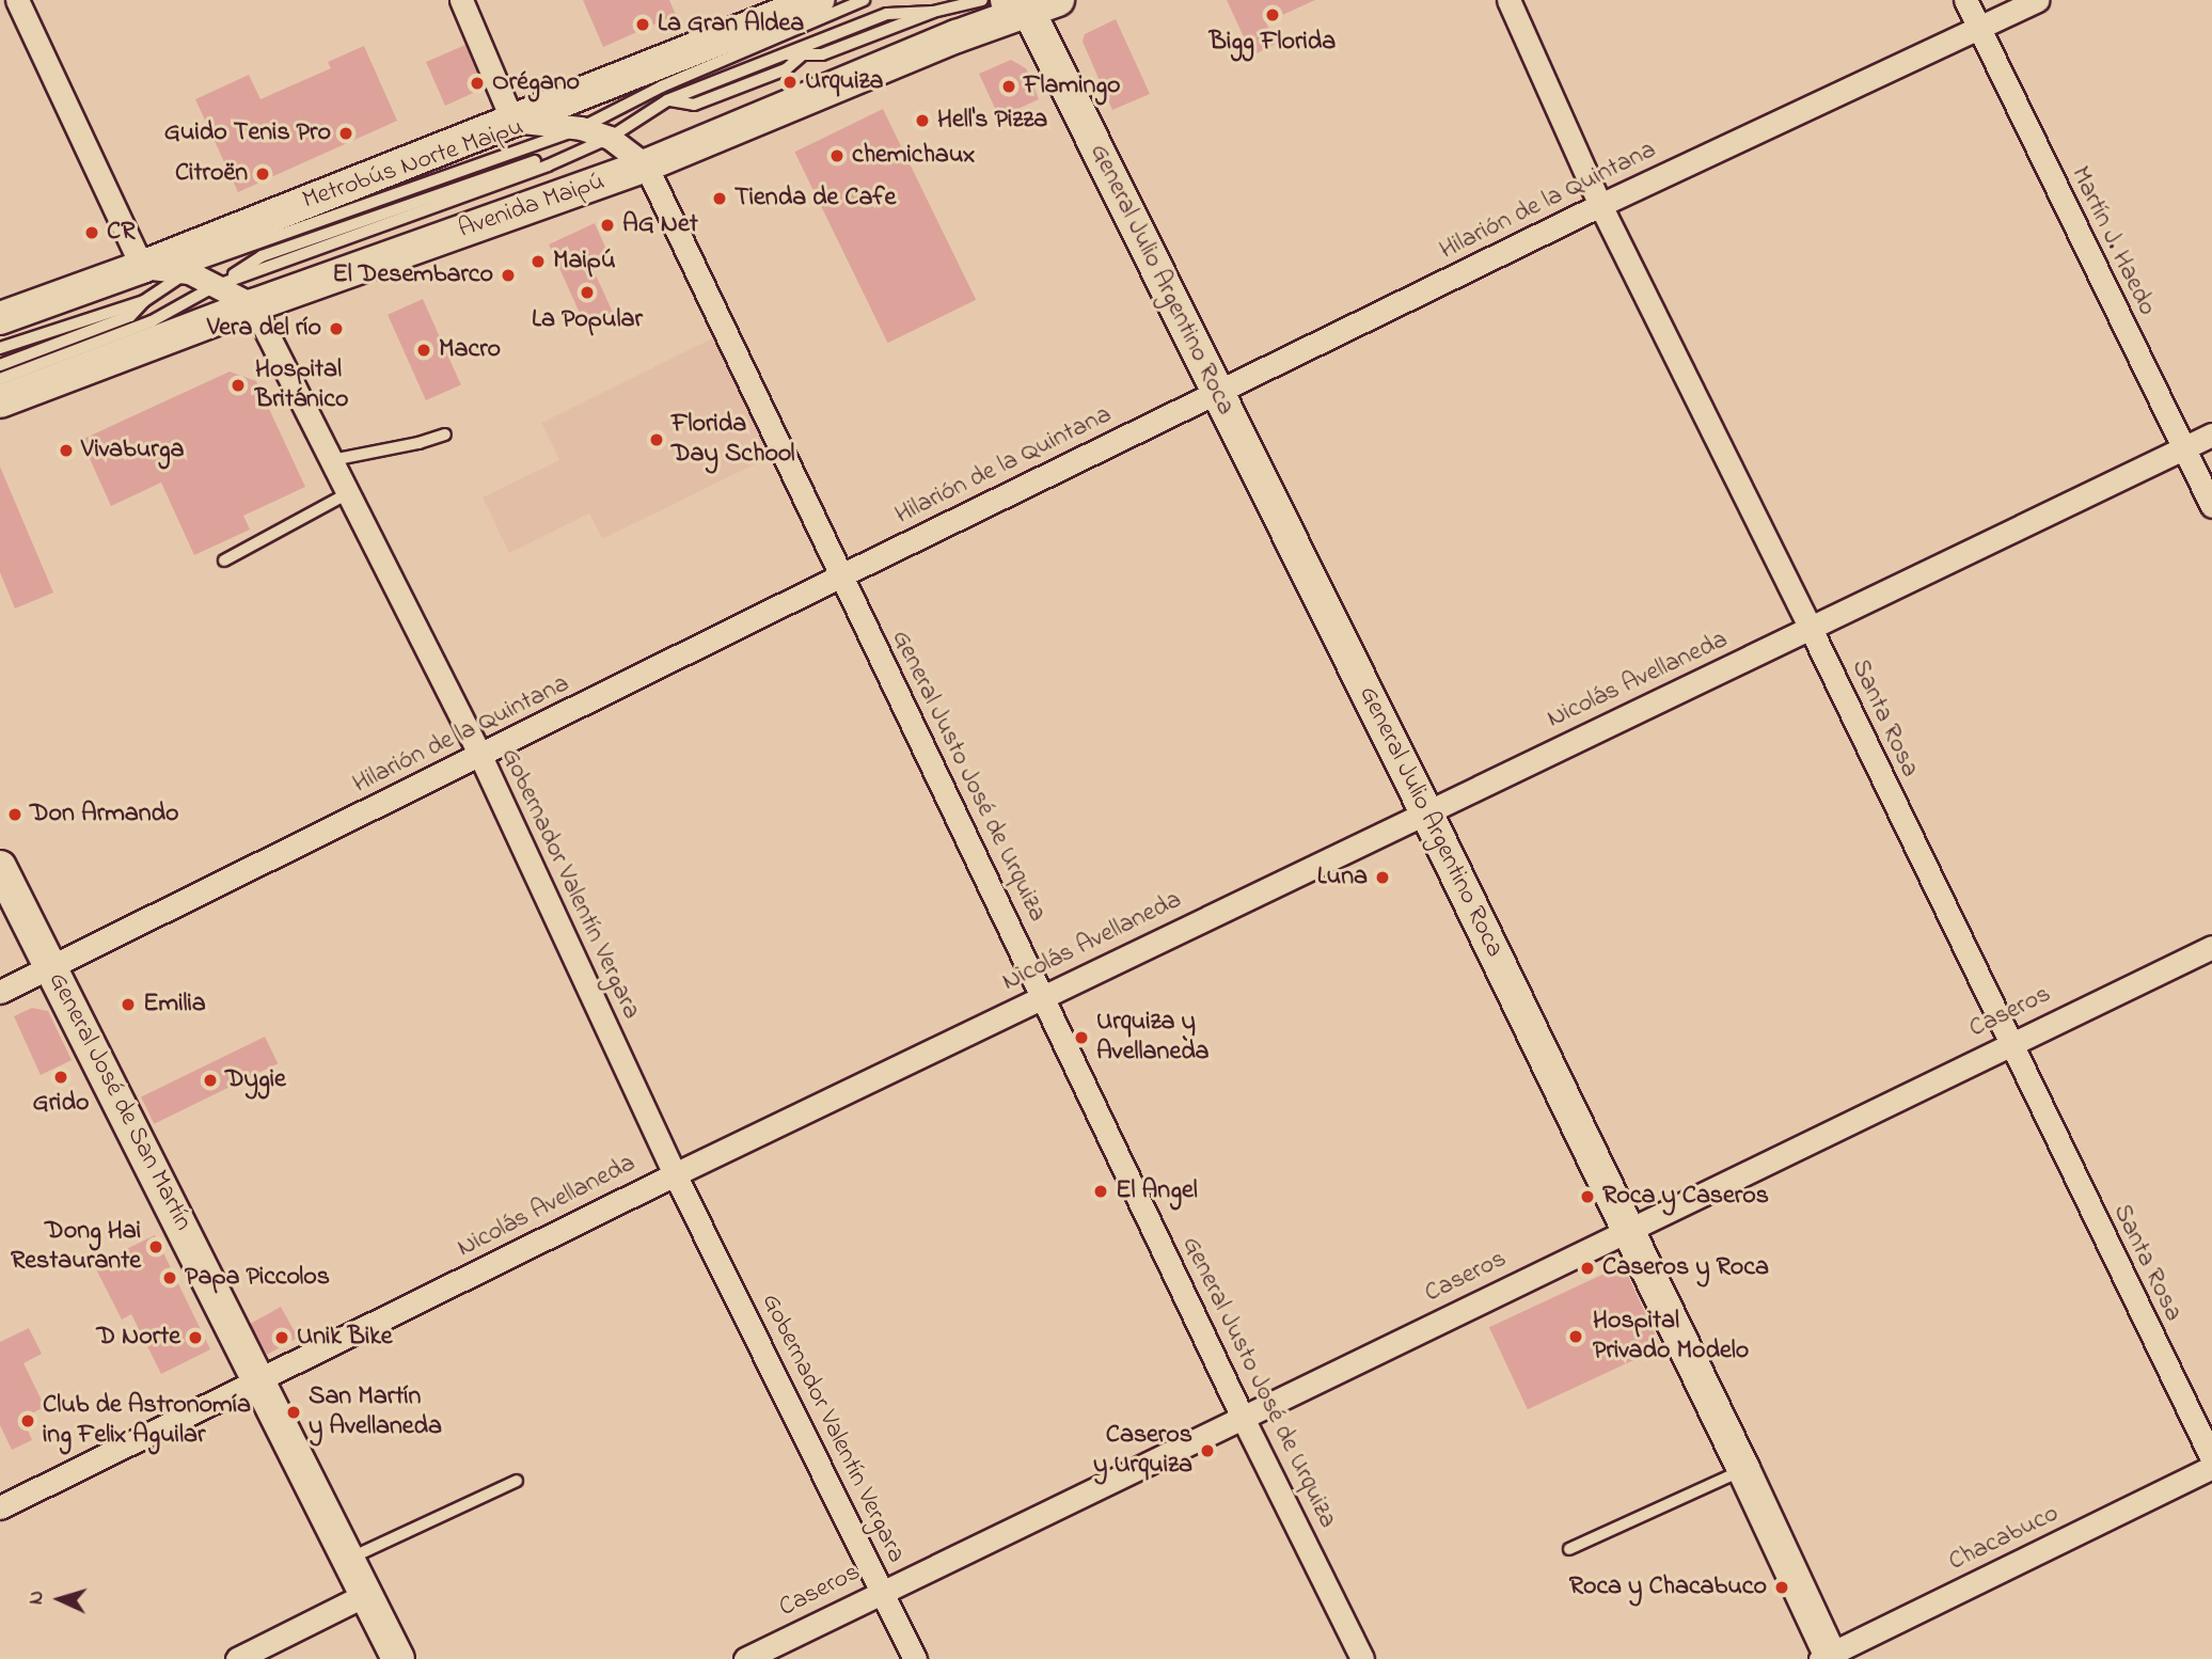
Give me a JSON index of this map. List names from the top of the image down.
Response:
{
  "streets": {
    "street": [
      "Hilarión de la Quintana",
      "Avenida Maipú",
      "Martín J. Haedo",
      "General Julio Argentino Roca",
      "Nicolás Avellaneda",
      "Santa Rosa",
      "General Justo José de Urquiza",
      "Gobernador Valentín Vergara",
      "Caseros",
      "General José de San Martín",
      "Chacabuco"
    ],
    "lane": ["Metrobús Norte Maipu"]
  },
  "crossings": [
    ["Metrobús Norte Maipu", "General Justo José de Urquiza"],
    ["Hilarión de la Quintana", "Martín J. Haedo"],
    ["Hilarión de la Quintana", "General Julio Argentino Roca"],
    ["Hilarión de la Quintana", "Santa Rosa"],
    ["Hilarión de la Quintana", "General Justo José de Urquiza"],
    ["Hilarión de la Quintana", "Gobernador Valentín Vergara"],
    ["Hilarión de la Quintana", "General José de San Martín"],
    ["Avenida Maipú", "General Julio Argentino Roca"],
    ["Avenida Maipú", "General Justo José de Urquiza"],
    ["Avenida Maipú", "Gobernador Valentín Vergara"],
    ["Martín J. Haedo", "Nicolás Avellaneda"],
    ["General Julio Argentino Roca", "Nicolás Avellaneda"],
    ["General Julio Argentino Roca", "Caseros"],
    ["General Julio Argentino Roca", "Chacabuco"],
    ["Nicolás Avellaneda", "Santa Rosa"],
    ["Nicolás Avellaneda", "General Justo José de Urquiza"],
    ["Nicolás Avellaneda", "Gobernador Valentín Vergara"],
    ["Nicolás Avellaneda", "General José de San Martín"],
    ["Santa Rosa", "Caseros"],
    ["General Justo José de Urquiza", "Caseros"],
    ["Gobernador Valentín Vergara", "Caseros"]
  ],
  "places": [
    "Bigg Florida",
    "La Gran Aldea",
    "Urquiza",
    "Orégano",
    "Flamingo",
    "Hell's Pizza",
    "Guido Tenis Pro",
    "chemichaux",
    "Citroën",
    "Tienda de Cafe",
    "AG Net",
    "CR",
    "Maipú",
    "El Desembarco",
    "La Popular",
    "Vera del río",
    "Macro",
    "Hospital Británico",
    "Florida Day School",
    "Vivaburga",
    "Don Armando",
    "Luna",
    "Emilia",
    "Urquiza y Avellaneda",
    "Grido",
    "Dygie",
    "El Angel",
    "Roca y Caseros",
    "Dong Hai Restaurante",
    "Caseros y Roca",
    "Papa Piccolos",
    "Hospital Privado Modelo",
    "D Norte",
    "Unik Bike",
    "San Martín y Avellaneda",
    "Club de Astronomía ing Felix Aguilar",
    "Caseros y Urquiza",
    "Roca y Chacabuco"
  ],
  "north": "left"
}
